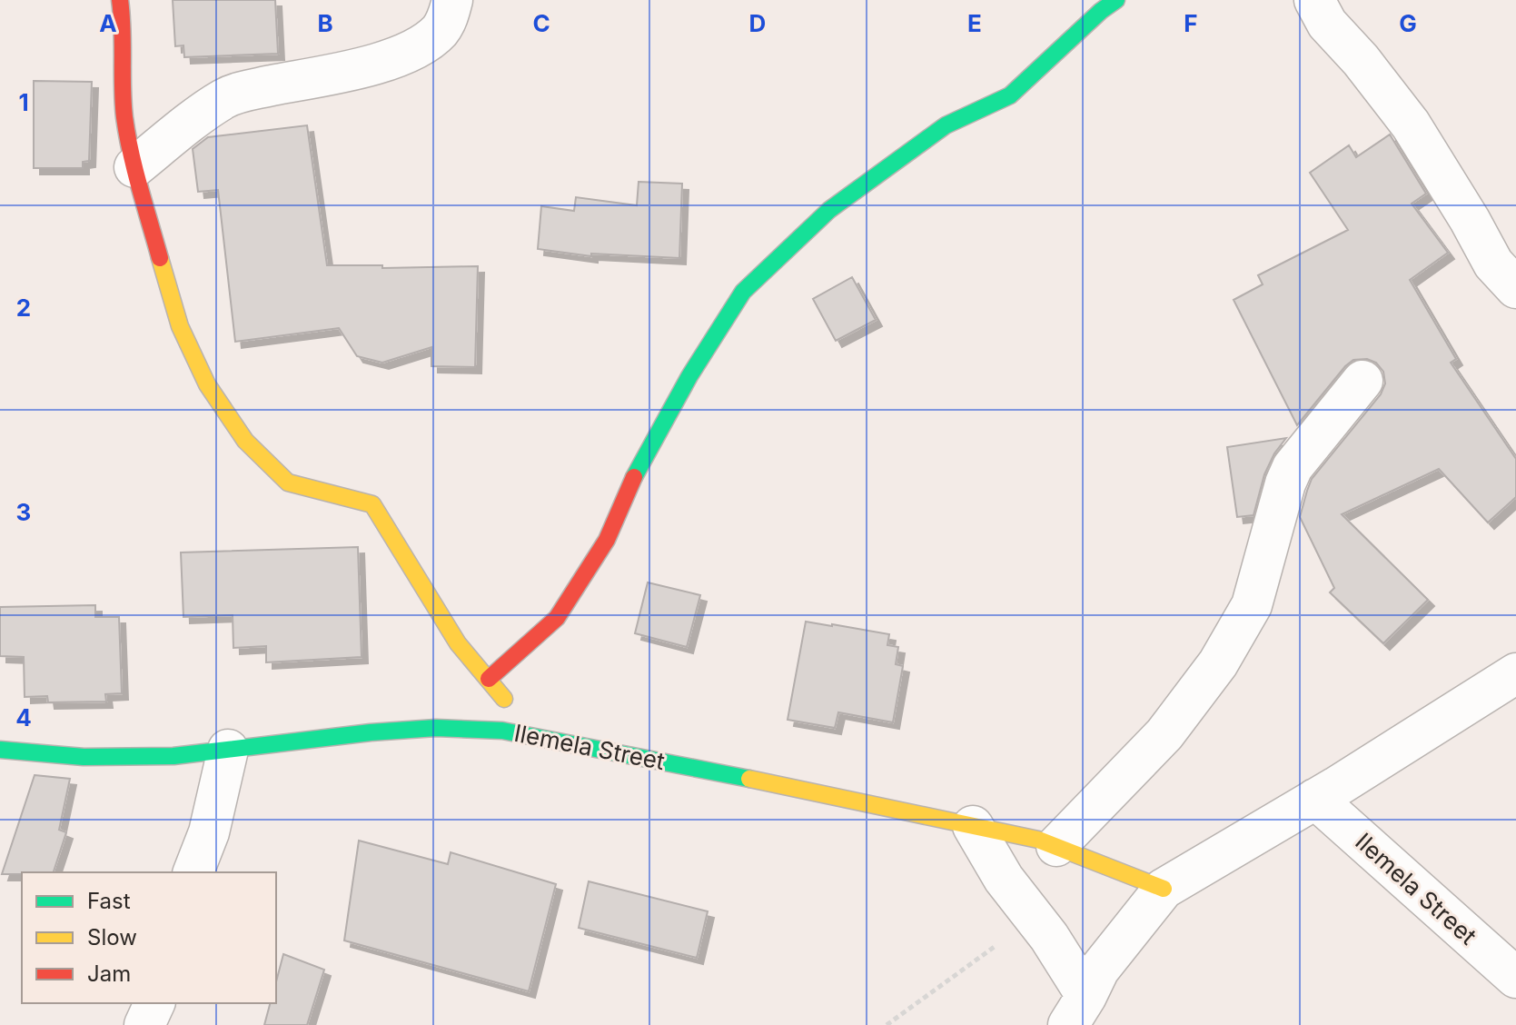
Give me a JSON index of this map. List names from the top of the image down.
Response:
{
  "streets": {
    "street": ["Ilemela Street"]
  },
  "legend": ["Fast", "Slow", "Jam"],
  "grid": {
    "columns": [
      "A",
      "B",
      "C",
      "D",
      "E",
      "F",
      "G"
    ],
    "rows": [
      "1",
      "2",
      "3",
      "4"
    ]
  }
}
